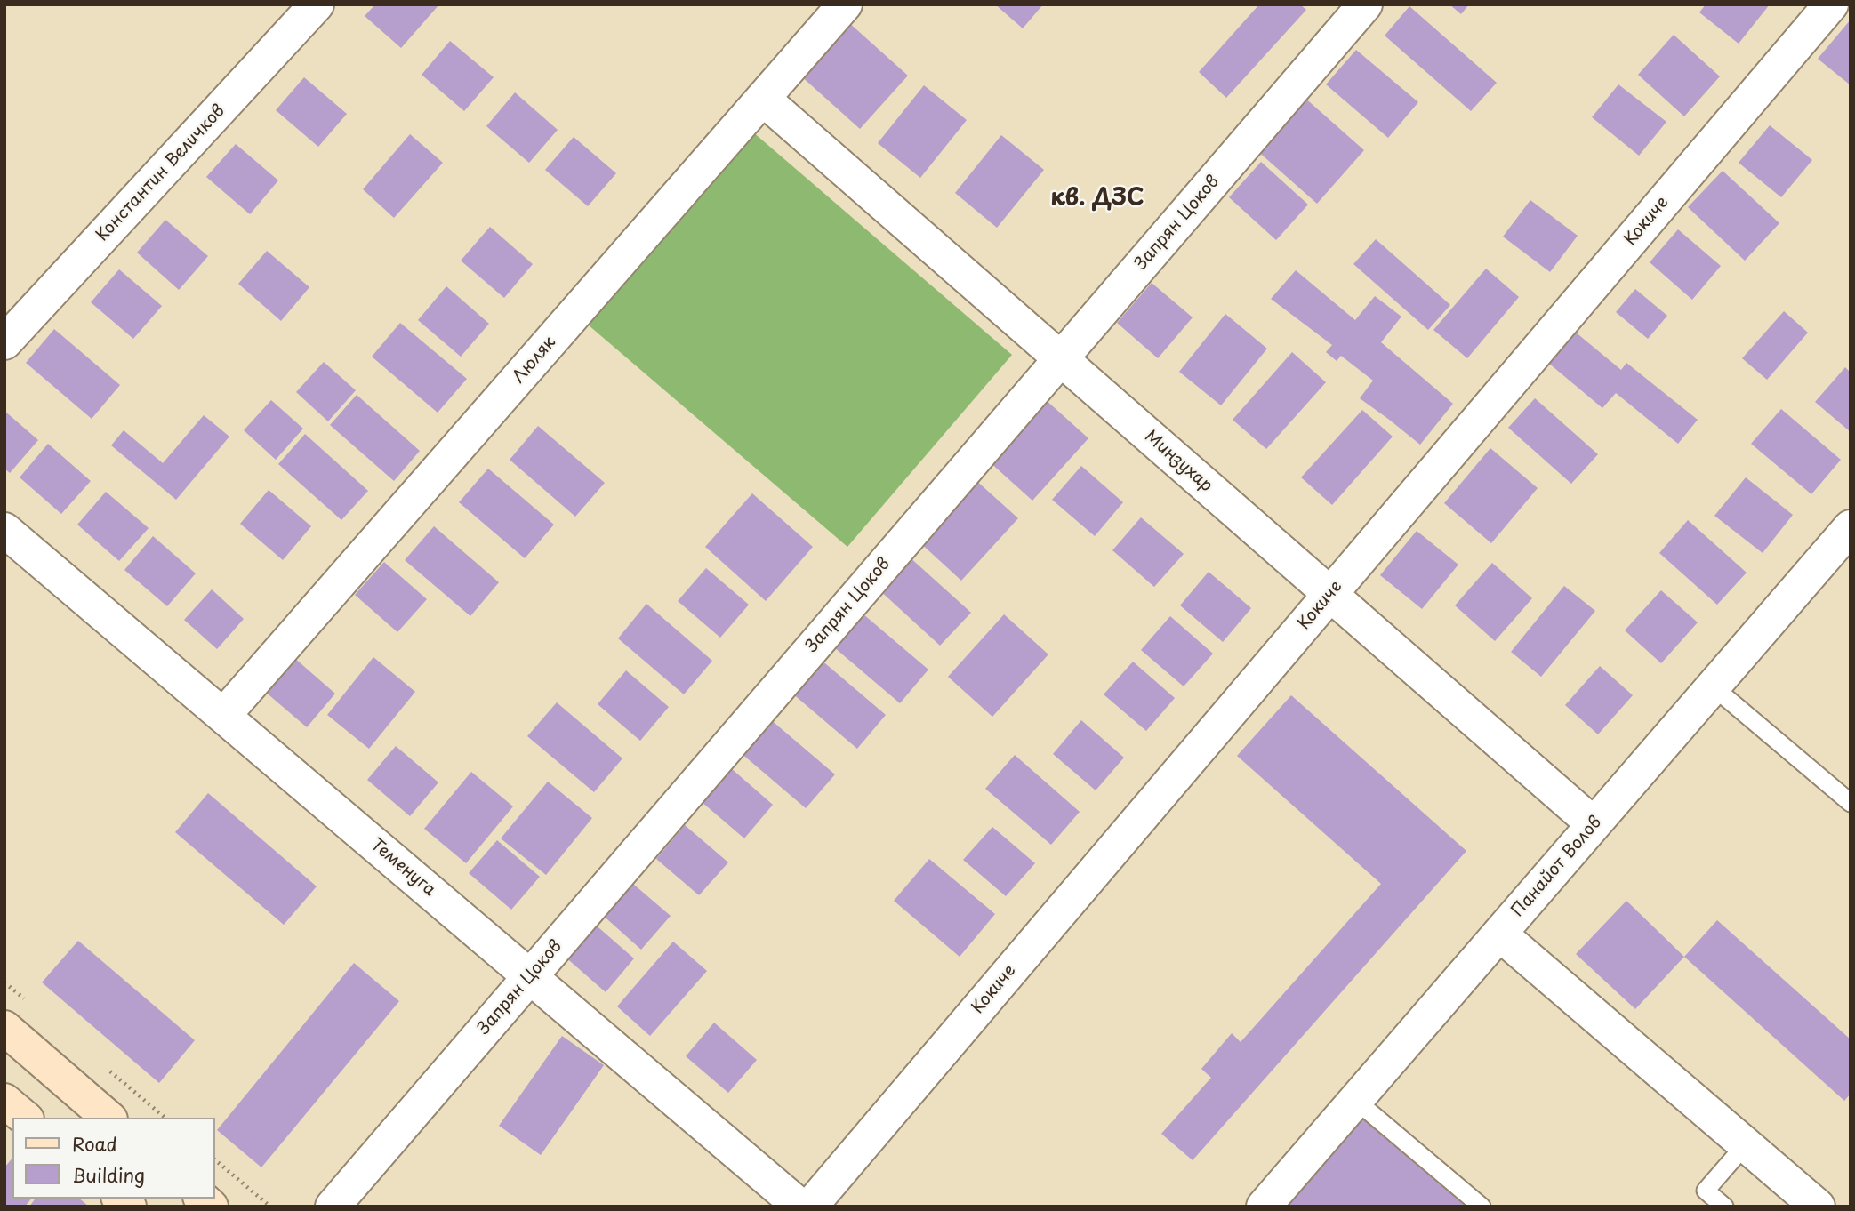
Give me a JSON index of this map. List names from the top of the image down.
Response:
{
  "streets": {
    "street": [
      "Константин Величков",
      "Кокиче",
      "Запрян Цоков",
      "Люляк",
      "Минзухар",
      "Панайот Волов",
      "Теменуга"
    ]
  },
  "crossings": [
    ["Кокиче", "Минзухар"],
    ["Запрян Цоков", "Минзухар"],
    ["Запрян Цоков", "Теменуга"],
    ["Люляк", "Минзухар"],
    ["Люляк", "Теменуга"],
    ["Минзухар", "Панайот Волов"]
  ],
  "districts": ["кв. ДЗС"],
  "legend": ["Road", "Building"]
}
